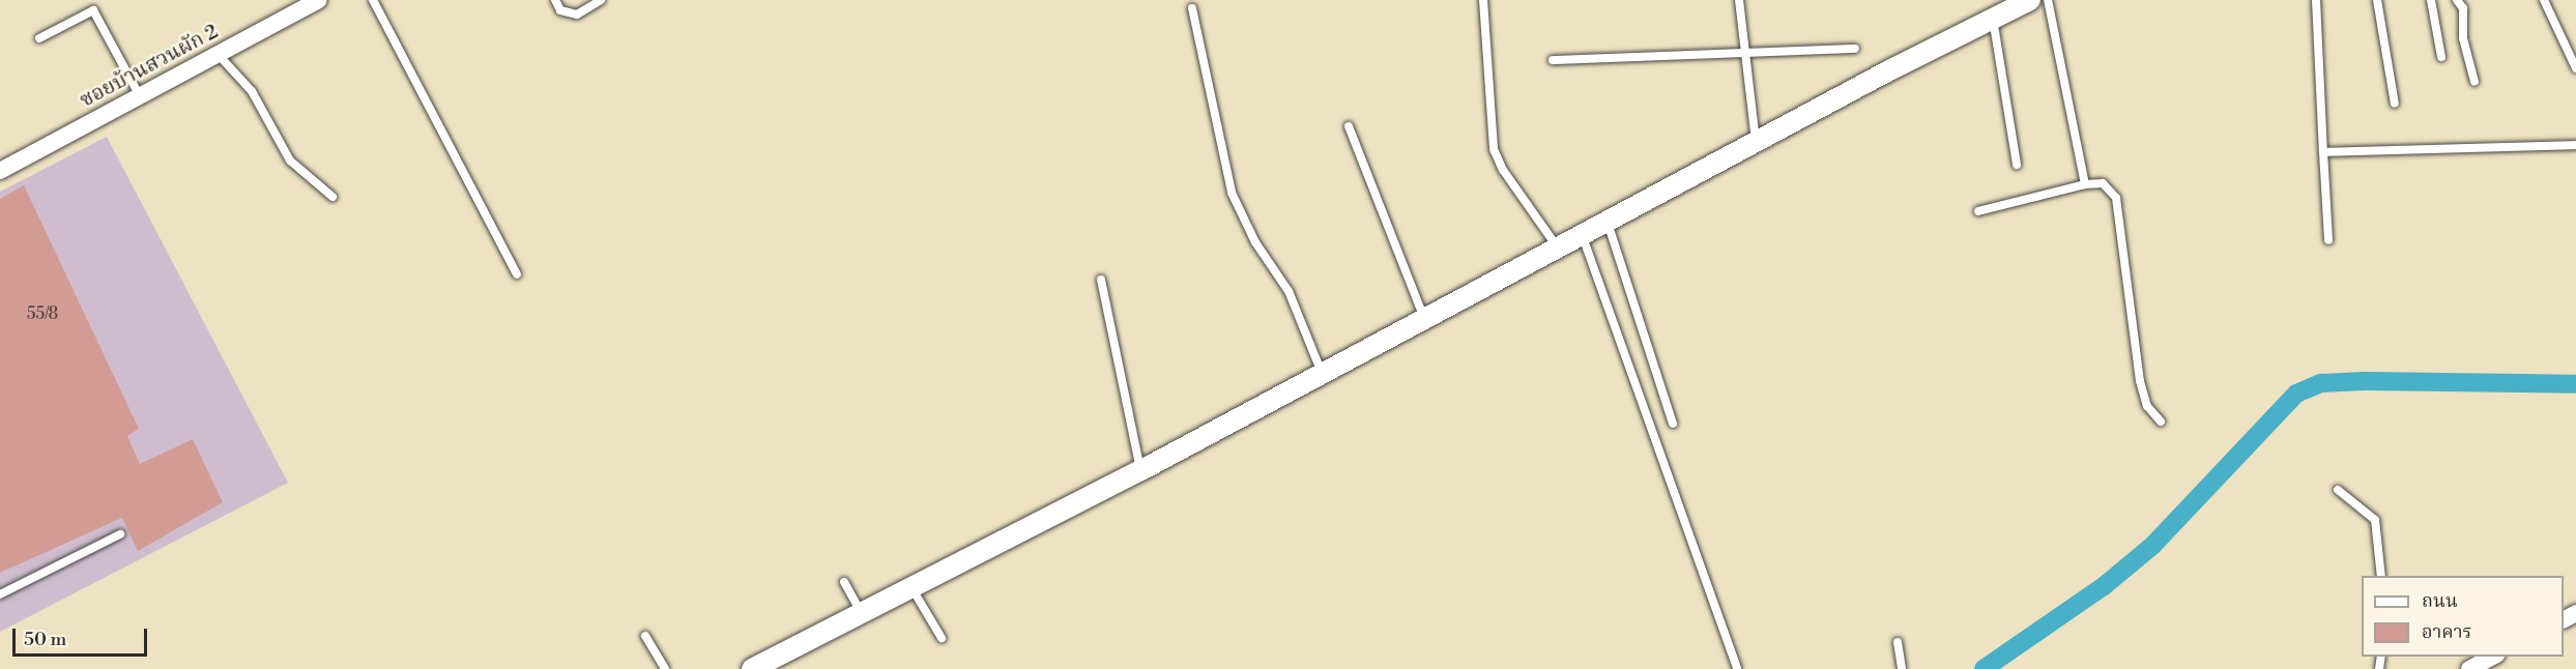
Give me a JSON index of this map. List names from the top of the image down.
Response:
{
  "streets": {
    "street": ["ซอยบ้านสวนผัก 2"]
  },
  "house_numbers": ["55/8"],
  "legend": ["ถนน", "อาคาร"],
  "scale_bar": "50 m"
}
